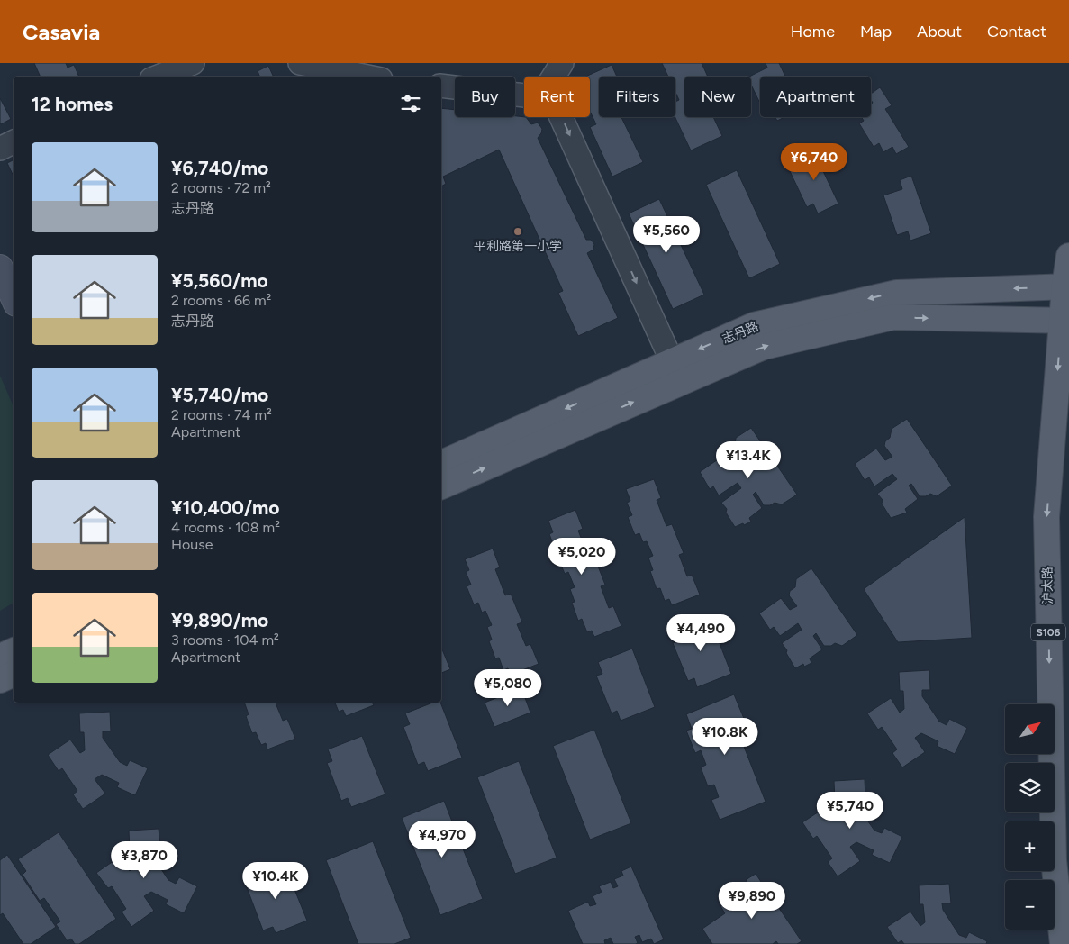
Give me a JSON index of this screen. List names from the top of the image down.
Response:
{
  "streets": {
    "main road": ["志丹路", "沪太路", "S106"]
  },
  "crossings": [
    ["志丹路", "沪太路"]
  ],
  "one_way": ["沪太路"],
  "places": ["平利路第一小学"],
  "north": "top right",
  "page": {
    "header": "Casavia",
    "nav": [
      "Home",
      "Map",
      "About",
      "Contact"
    ],
    "chip": [
      "Buy",
      "Rent",
      "Filters",
      "New",
      "Apartment"
    ],
    "heading": "12 homes",
    "list": [
      {
        "name": "¥6,740/mo",
        "note": "2 rooms · 72 m² · 志丹路"
      },
      {
        "name": "¥5,560/mo",
        "note": "2 rooms · 66 m² · 志丹路"
      },
      {
        "name": "¥5,740/mo",
        "note": "2 rooms · 74 m² · Apartment"
      },
      {
        "name": "¥10,400/mo",
        "note": "4 rooms · 108 m² · House"
      },
      {
        "name": "¥9,890/mo",
        "note": "3 rooms · 104 m² · Apartment"
      }
    ],
    "price": [
      "¥6,740",
      "¥5,560",
      "¥13.4K",
      "¥5,020",
      "¥4,490",
      "¥5,080",
      "¥10.8K",
      "¥5,740",
      "¥4,970",
      "¥3,870",
      "¥10.4K",
      "¥9,890"
    ],
    "map_buttons": ["+", "−"]
  }
}
